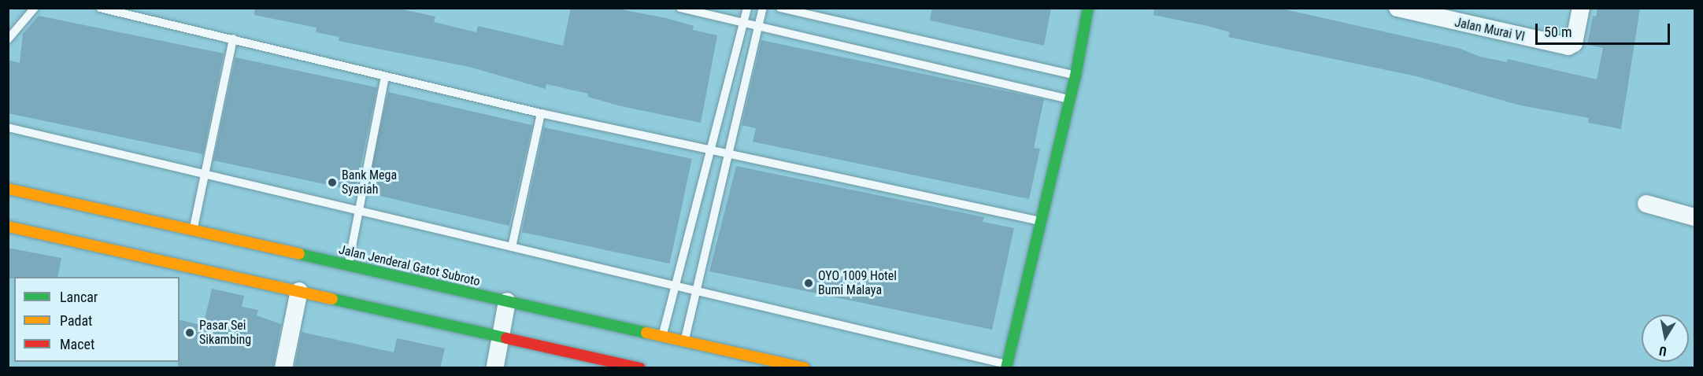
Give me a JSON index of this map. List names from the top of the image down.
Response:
{
  "streets": {
    "main road": ["Jalan Jenderal Gatot Subroto"],
    "street": ["Jalan Murai VI"]
  },
  "places": ["Bank Mega Syariah", "OYO 1009 Hotel Bumi Malaya", "Pasar Sei Sikambing"],
  "legend": ["Lancar", "Padat", "Macet"],
  "scale_bar": "50 m",
  "north": "bottom"
}
